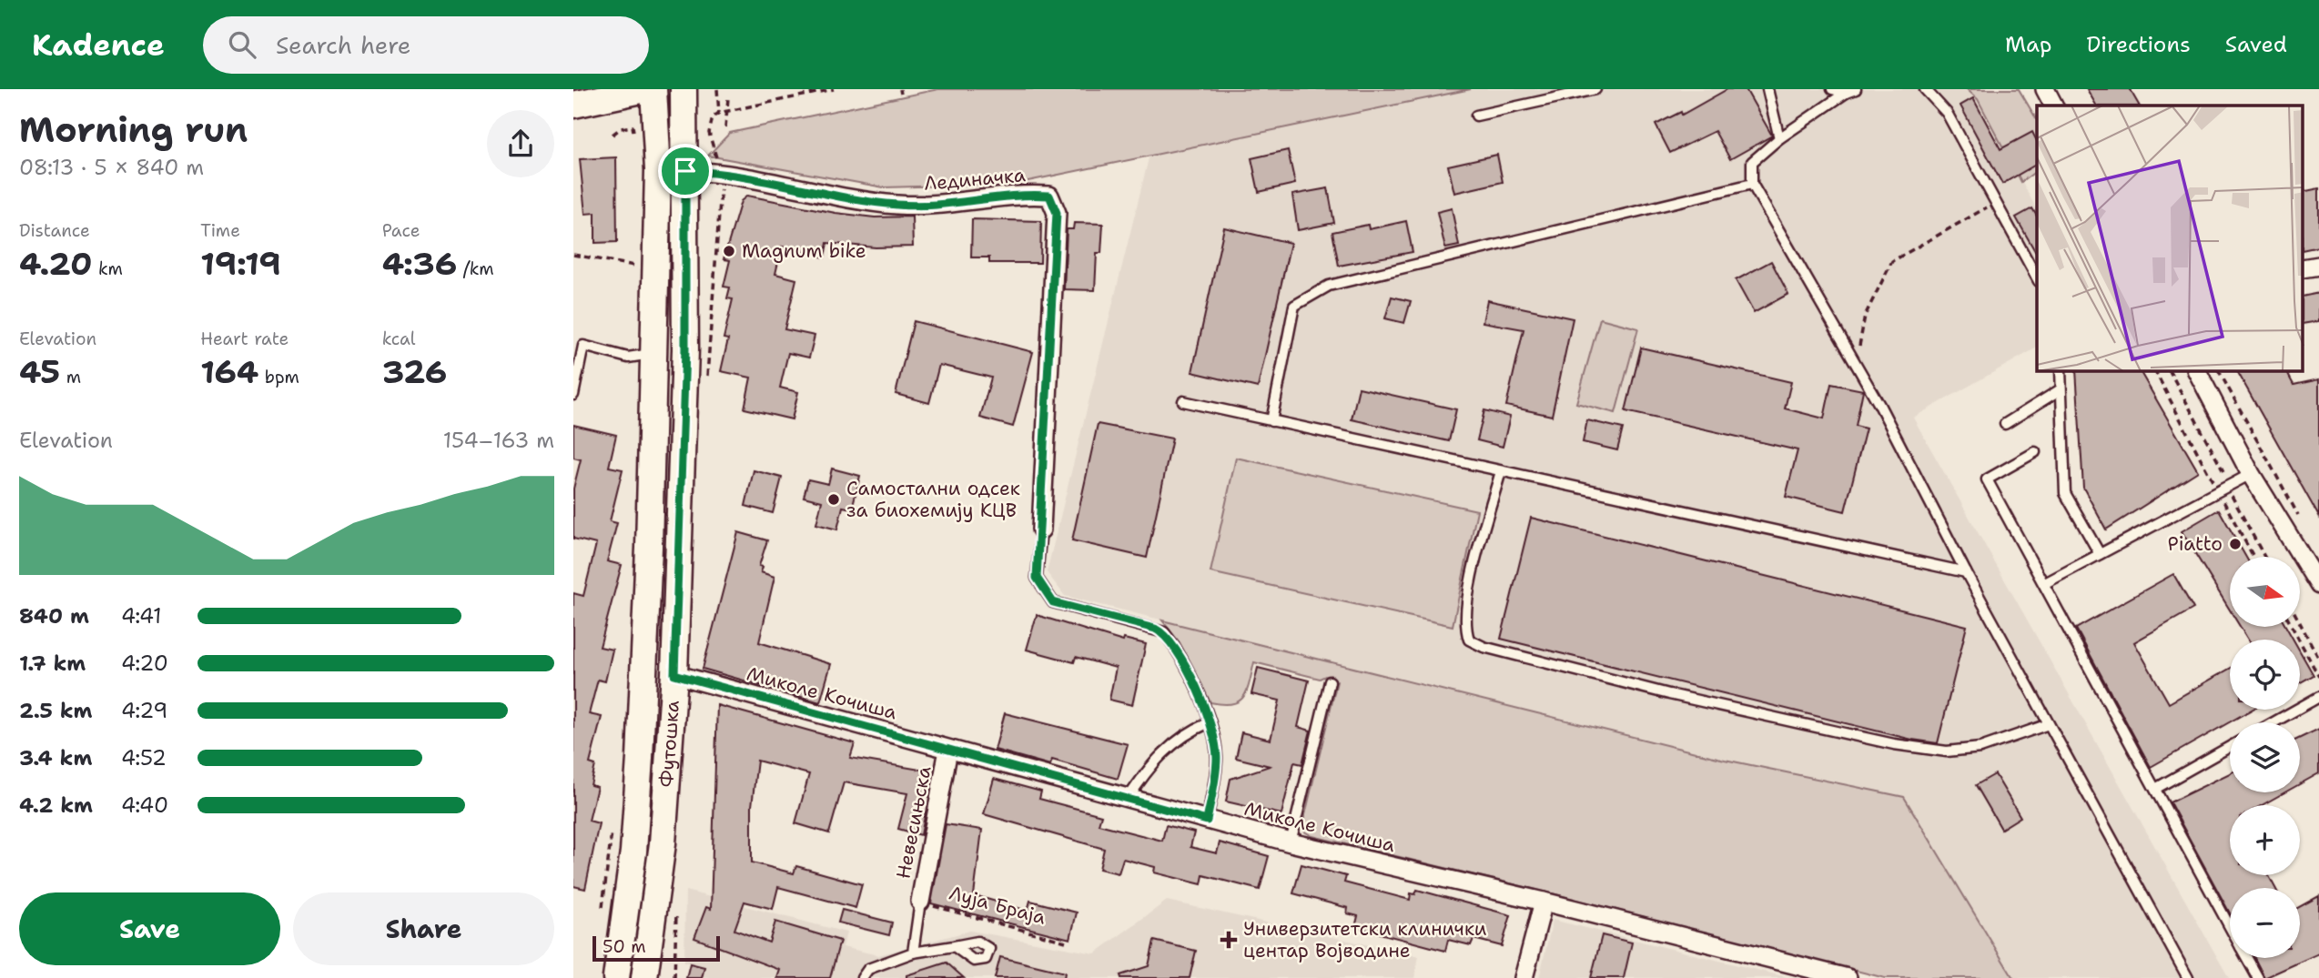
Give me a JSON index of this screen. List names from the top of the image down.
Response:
{
  "streets": {
    "main road": ["Футошка"],
    "street": ["Лединачка", "Миколе Кочиша", "Невесињска"],
    "path": ["Луја Браја"]
  },
  "crossings": [
    ["Лединачка", "Футошка"],
    ["Миколе Кочиша", "Футошка"],
    ["Миколе Кочиша", "Невесињска"],
    ["Невесињска", "Луја Браја"]
  ],
  "places": {
    "other": ["Magnum bike", "Самостални одсек за биохемију КЦВ", "Piatto"],
    "health": ["Универзитетски клинички центар Војводине"]
  },
  "scale_bar": "50 m",
  "north": "right",
  "page": {
    "header": "Kadence",
    "search": "Search here",
    "nav": ["Map", "Directions", "Saved"],
    "heading": ["Morning run", "08:13 · 5 × 840 m"],
    "stats": [
      ["Distance", "4.20 km"],
      ["Time", "19:19"],
      ["Pace", "4:36 /km"],
      ["Elevation", "45 m"],
      ["Heart rate", "164 bpm"],
      ["kcal", "326"]
    ],
    "chart": ["Elevation", "154–163 m"],
    "map_buttons": ["+", "−"],
    "list": [
      {
        "name": "840 m",
        "note": "4:41"
      },
      {
        "name": "1.7 km",
        "note": "4:20"
      },
      {
        "name": "2.5 km",
        "note": "4:29"
      },
      {
        "name": "3.4 km",
        "note": "4:52"
      },
      {
        "name": "4.2 km",
        "note": "4:40"
      }
    ],
    "buttons": ["Save", "Share"],
    "scale": "50 m"
  }
}
